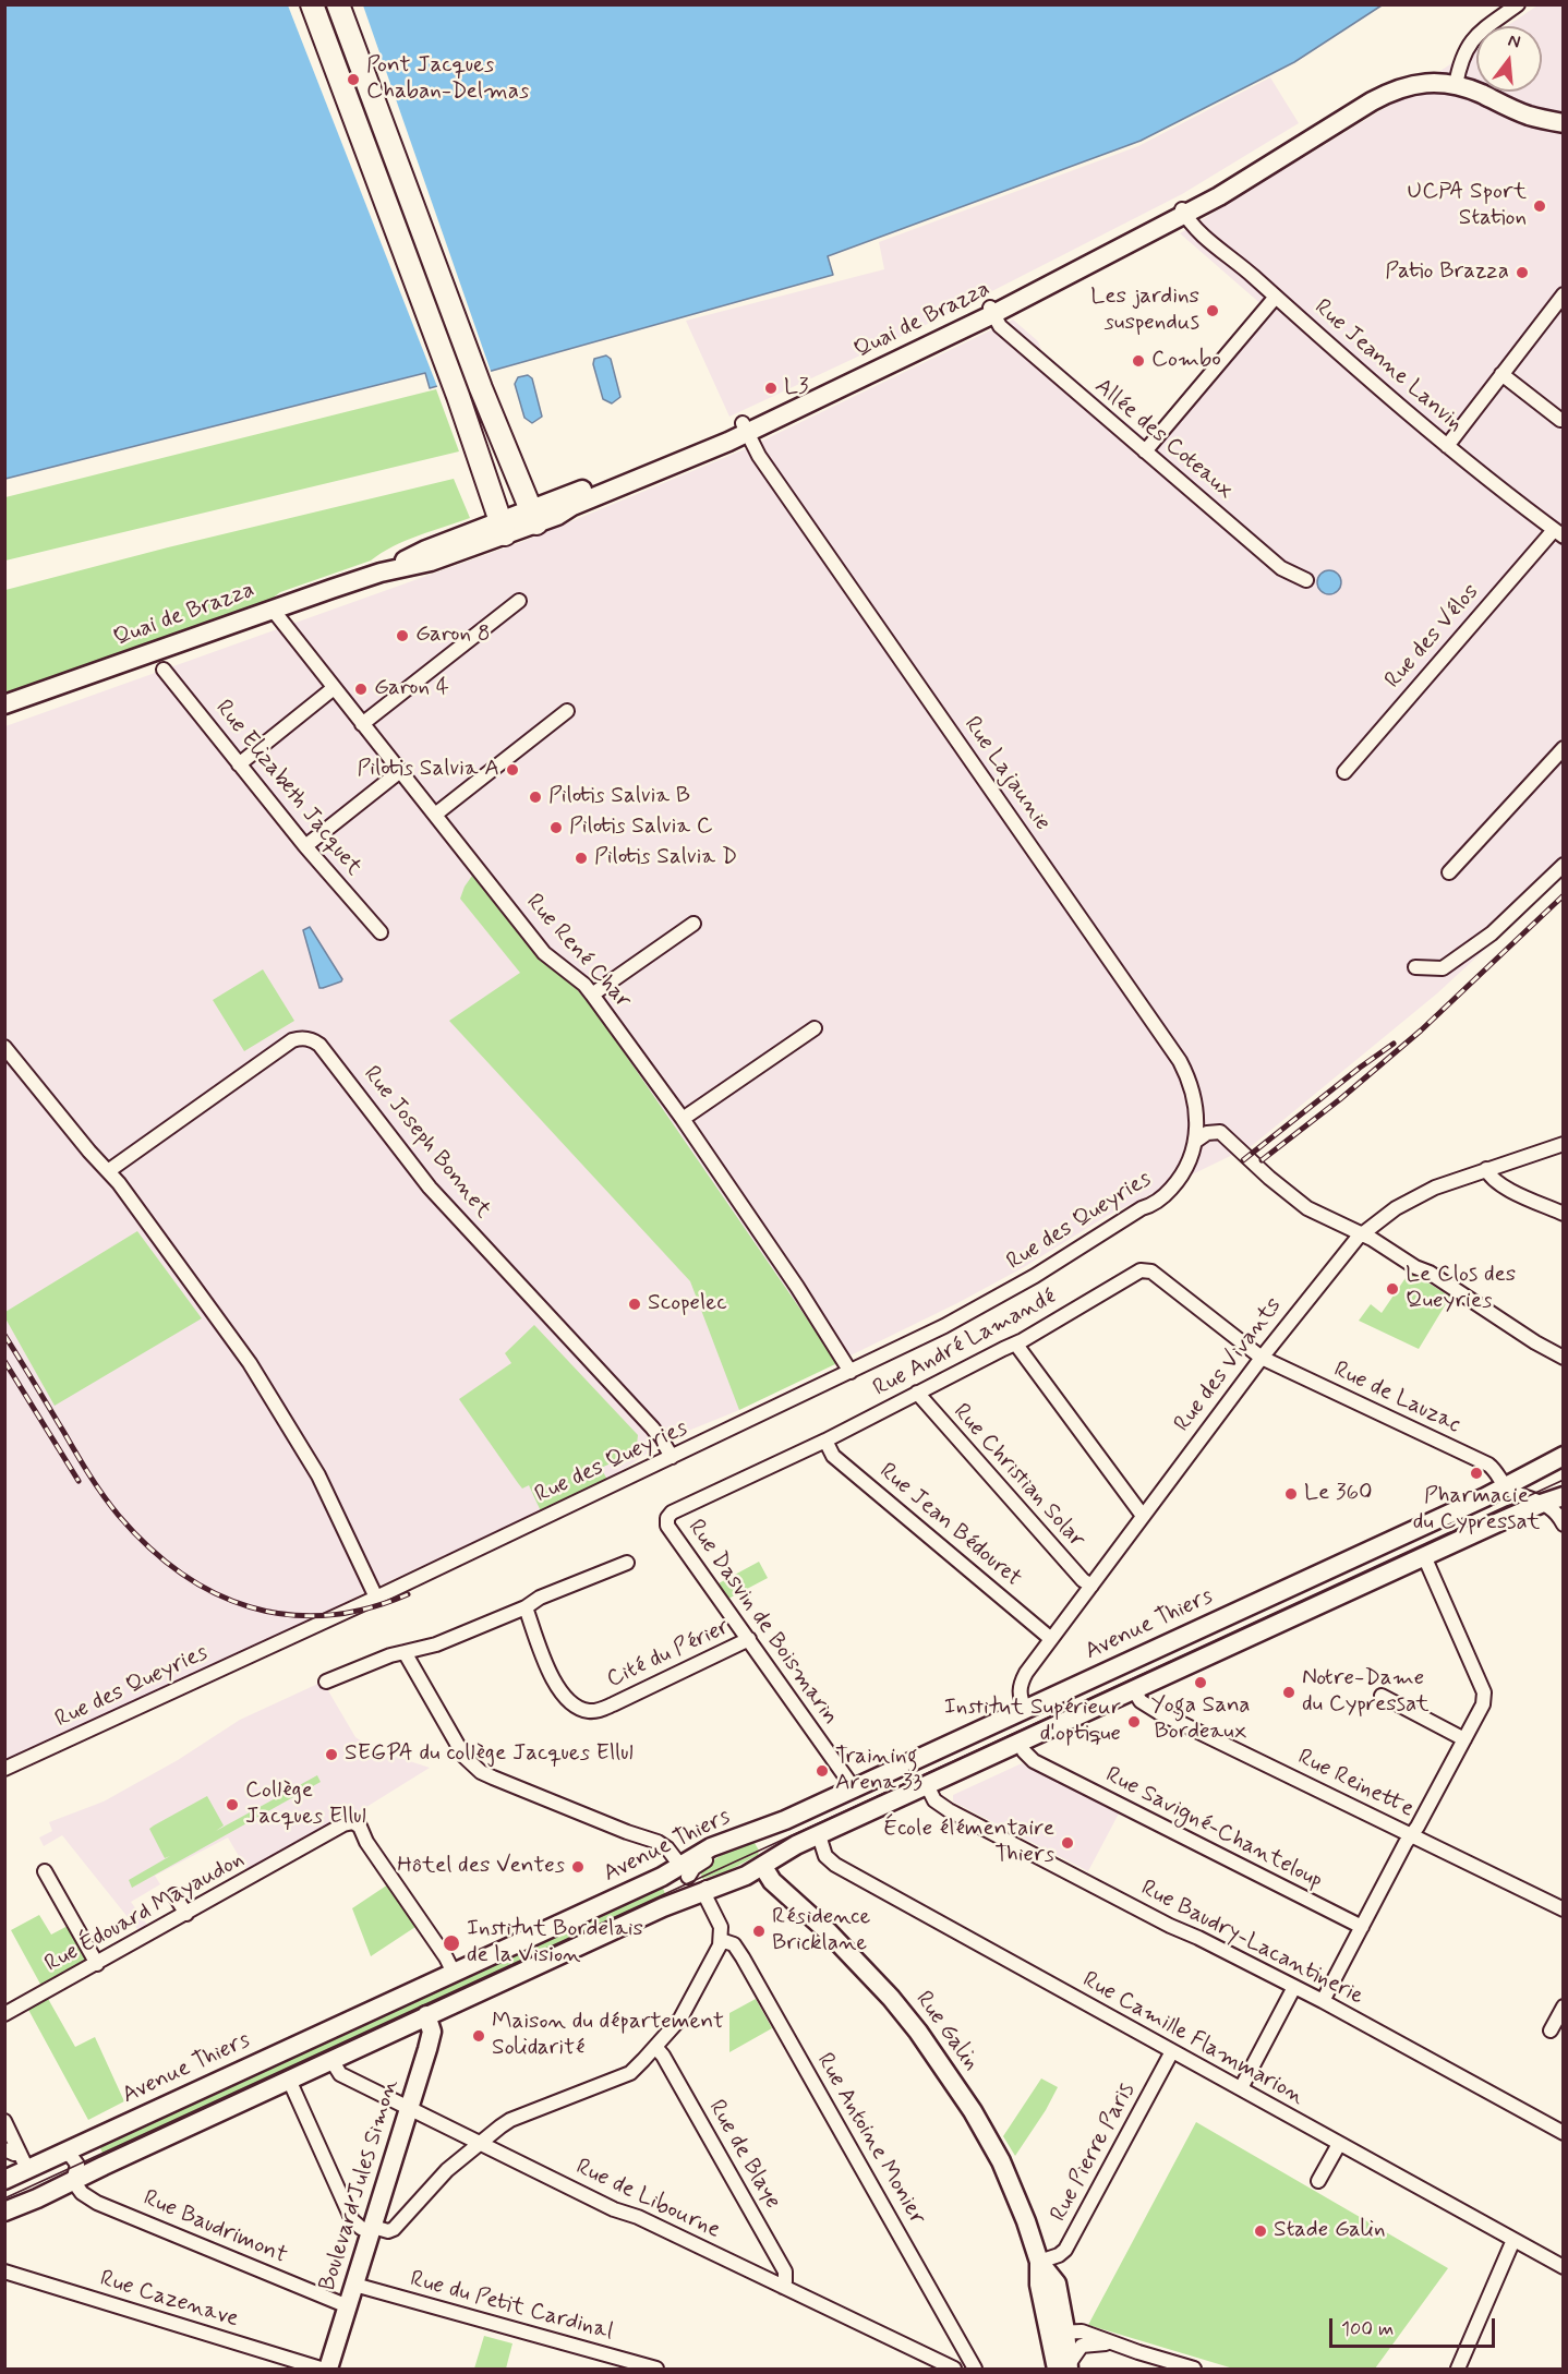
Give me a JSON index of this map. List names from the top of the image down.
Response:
{
  "streets": {
    "main road": [
      "Quai de Brazza",
      "Avenue Thiers",
      "Rue Galin",
      "Boulevard Jules Simon"
    ],
    "street": [
      "Rue Jeanne Lanvin",
      "Allée des Coteaux",
      "Rue des Vélos",
      "Rue Lajaunie",
      "Rue Elizabeth Jacquet",
      "Rue René Char",
      "Rue Joseph Bonnet",
      "Rue des Queyries",
      "Rue André Lamandé",
      "Rue des Vivants",
      "Rue de Lauzac",
      "Rue Christian Solar",
      "Rue Jean Bédouret",
      "Rue Dasvin de Boismarin",
      "Cité du Périer",
      "Rue Reinette",
      "Rue Savigné-Chanteloup",
      "Rue Édouard Mayaudon",
      "Rue Baudry-Lacantinerie",
      "Rue Camille Flammarion",
      "Rue Antoine Monier",
      "Rue Pierre Paris",
      "Rue de Blaye",
      "Rue de Libourne",
      "Rue Baudrimont",
      "Rue Cazenave",
      "Rue du Petit Cardinal"
    ]
  },
  "crossings": [
    ["Quai de Brazza", "Rue Jeanne Lanvin"],
    ["Quai de Brazza", "Allée des Coteaux"],
    ["Quai de Brazza", "Rue Lajaunie"],
    ["Quai de Brazza", "Rue René Char"],
    ["Rue Jeanne Lanvin", "Rue des Vélos"],
    ["Rue Lajaunie", "Rue des Queyries"],
    ["Rue René Char", "Rue des Queyries"],
    ["Rue Joseph Bonnet", "Rue des Queyries"],
    ["Rue André Lamandé", "Rue des Vivants"],
    ["Rue André Lamandé", "Rue de Lauzac"],
    ["Rue André Lamandé", "Rue Christian Solar"],
    ["Rue André Lamandé", "Rue Jean Bédouret"],
    ["Rue André Lamandé", "Rue Dasvin de Boismarin"],
    ["Rue des Vivants", "Rue de Lauzac"],
    ["Rue des Vivants", "Rue Christian Solar"],
    ["Rue des Vivants", "Rue Jean Bédouret"],
    ["Rue des Vivants", "Avenue Thiers"],
    ["Rue de Lauzac", "Avenue Thiers"],
    ["Rue Dasvin de Boismarin", "Avenue Thiers"],
    ["Rue Dasvin de Boismarin", "Cité du Périer"],
    ["Avenue Thiers", "Rue Édouard Mayaudon"],
    ["Avenue Thiers", "Rue Galin"],
    ["Rue Galin", "Rue Pierre Paris"],
    ["Rue Camille Flammarion", "Rue Pierre Paris"],
    ["Rue de Blaye", "Rue de Libourne"],
    ["Boulevard Jules Simon", "Rue de Libourne"],
    ["Boulevard Jules Simon", "Rue Baudrimont"],
    ["Boulevard Jules Simon", "Rue du Petit Cardinal"]
  ],
  "places": [
    "Pont Jacques Chaban-Delmas",
    "UCPA Sport Station",
    "Patio Brazza",
    "Les jardins suspendus",
    "Combo",
    "L3",
    "Garon 8",
    "Garon 4",
    "Pilotis Salvia A",
    "Pilotis Salvia B",
    "Pilotis Salvia C",
    "Pilotis Salvia D",
    "Le Clos des Queyries",
    "Scopelec",
    "Pharmacie du Cypressat",
    "Le 360",
    "Yoga Sana Bordeaux",
    "Notre-Dame du Cypressat",
    "Institut Supérieur d'optique",
    "SEGPA du collège Jacques Ellul",
    "Training Arena 33",
    "Collège Jacques Ellul",
    "École élémentaire Thiers",
    "Hôtel des Ventes",
    "Résidence Bricklane",
    "Institut Bordelais de la Vision",
    "Maison du département Solidarité",
    "Stade Galin"
  ],
  "scale_bar": "100 m",
  "north": "top"
}
